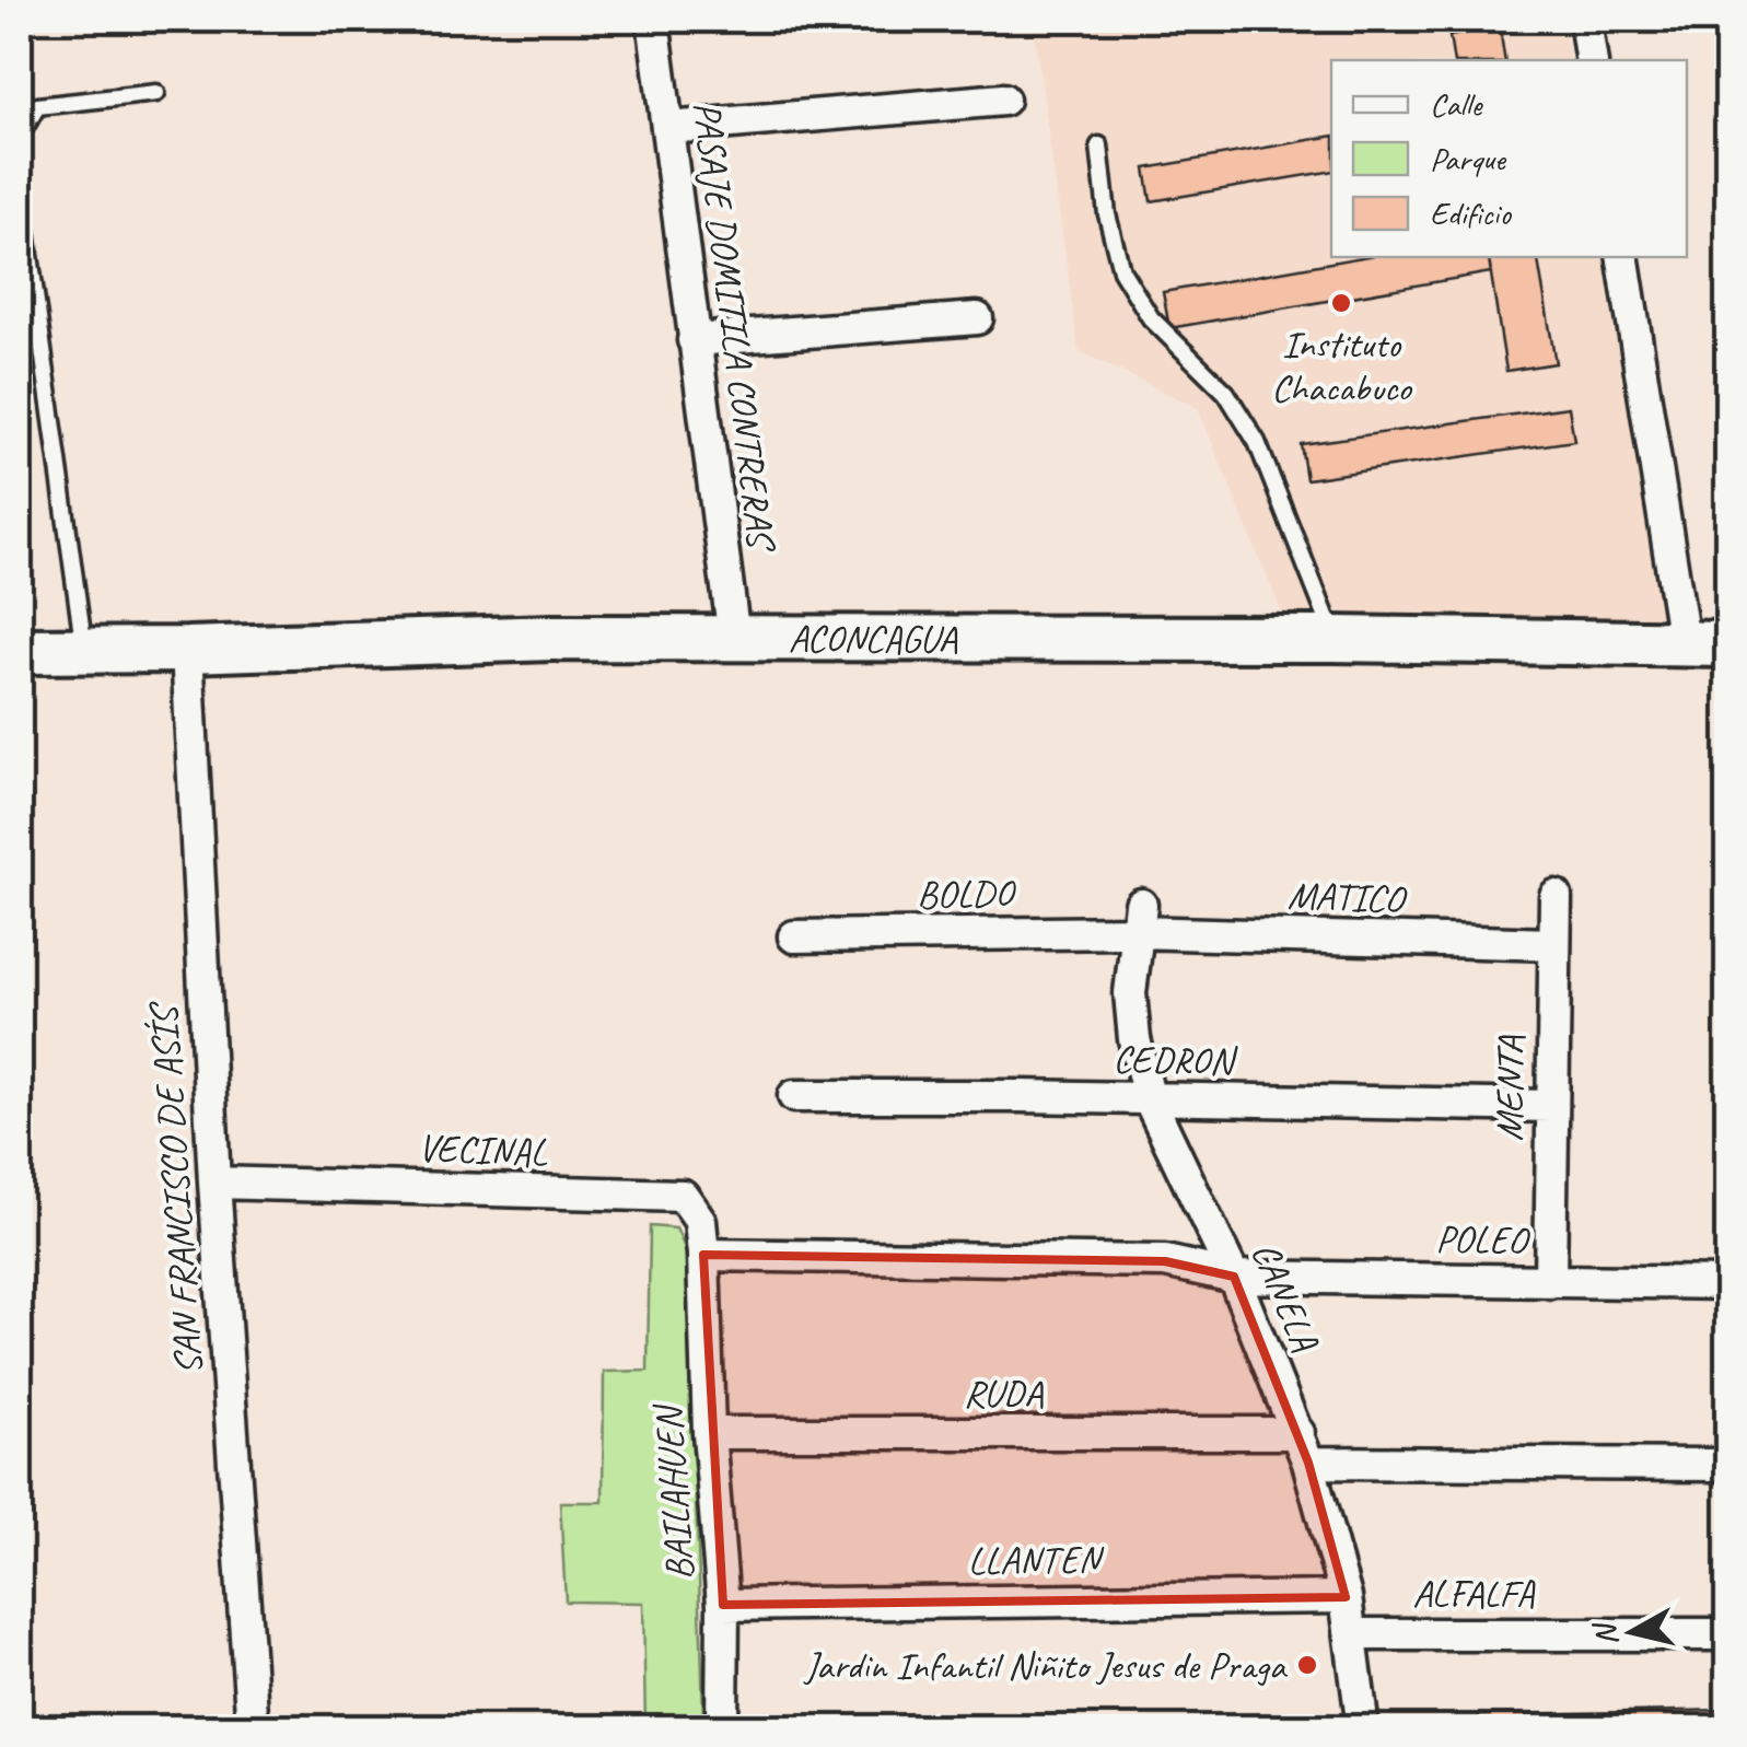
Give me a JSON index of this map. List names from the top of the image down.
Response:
{
  "streets": {
    "street": [
      "PASAJE DOMITILA CONTRERAS",
      "ACONCAGUA",
      "BOLDO",
      "MATICO",
      "CEDRON",
      "MENTA",
      "VECINAL",
      "SAN FRANCISCO DE ASÍS",
      "POLEO",
      "CANELA",
      "RUDA",
      "BAILAHUEN",
      "LLANTEN",
      "ALFALFA"
    ]
  },
  "crossings": [
    ["PASAJE DOMITILA CONTRERAS", "ACONCAGUA"],
    ["ACONCAGUA", "SAN FRANCISCO DE ASÍS"],
    ["BOLDO", "MATICO"],
    ["BOLDO", "CANELA"],
    ["MATICO", "MENTA"],
    ["MATICO", "CANELA"],
    ["CEDRON", "MENTA"],
    ["CEDRON", "CANELA"],
    ["MENTA", "POLEO"],
    ["VECINAL", "SAN FRANCISCO DE ASÍS"],
    ["VECINAL", "BAILAHUEN"],
    ["POLEO", "CANELA"],
    ["CANELA", "RUDA"],
    ["CANELA", "LLANTEN"],
    ["CANELA", "ALFALFA"],
    ["RUDA", "BAILAHUEN"],
    ["BAILAHUEN", "LLANTEN"]
  ],
  "places": ["Instituto Chacabuco", "Jardin Infantil Niñito Jesus de Praga"],
  "legend": ["Calle", "Parque", "Edificio"],
  "north": "left"
}
